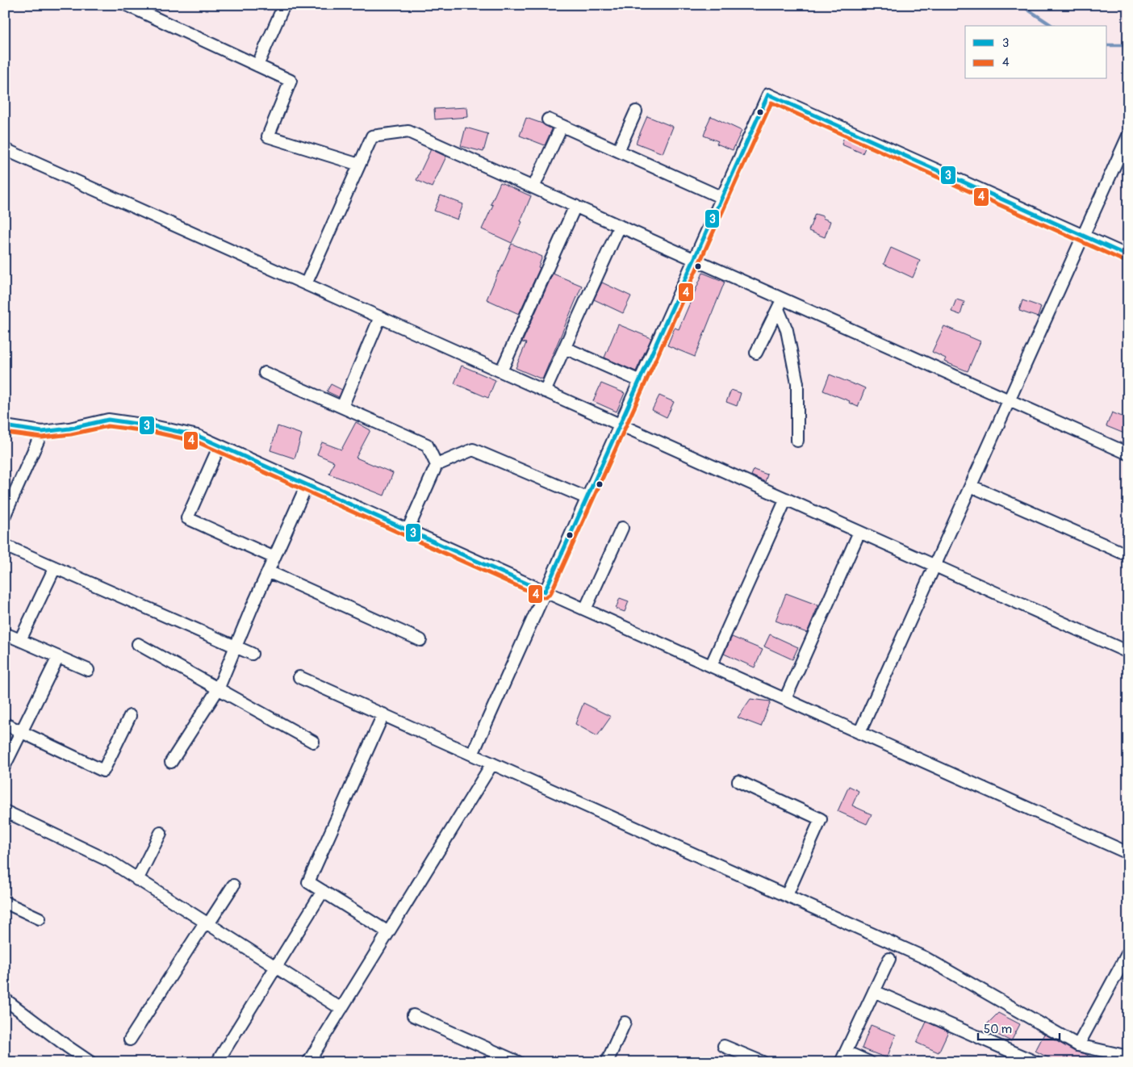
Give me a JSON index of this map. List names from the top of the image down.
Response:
{
  "lines": ["transit line 3", "transit line 4"],
  "legend": ["3", "4"],
  "scale_bar": "50 m"
}
